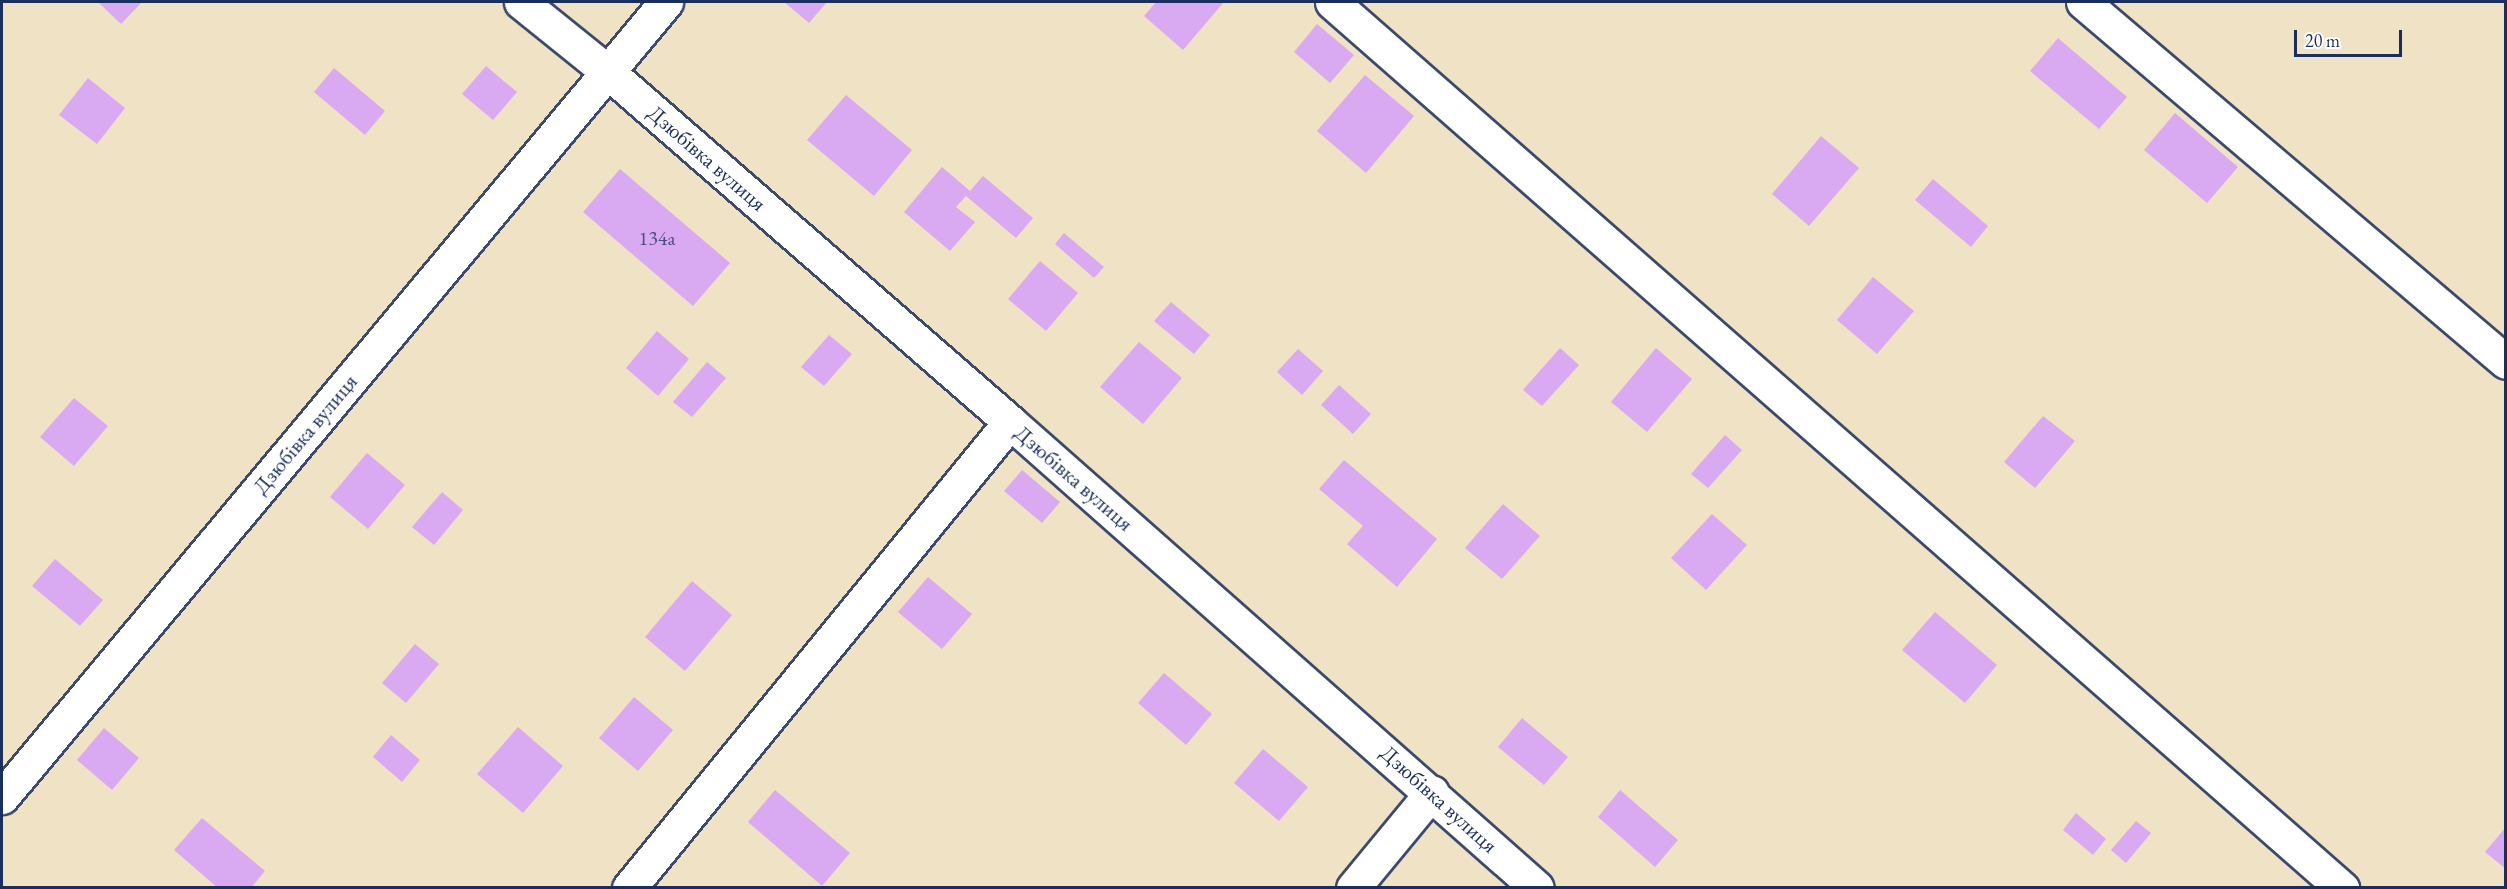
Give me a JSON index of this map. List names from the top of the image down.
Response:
{
  "streets": {
    "street": ["Дзюбівка вулиця"]
  },
  "house_numbers": ["134а"],
  "scale_bar": "20 m"
}
